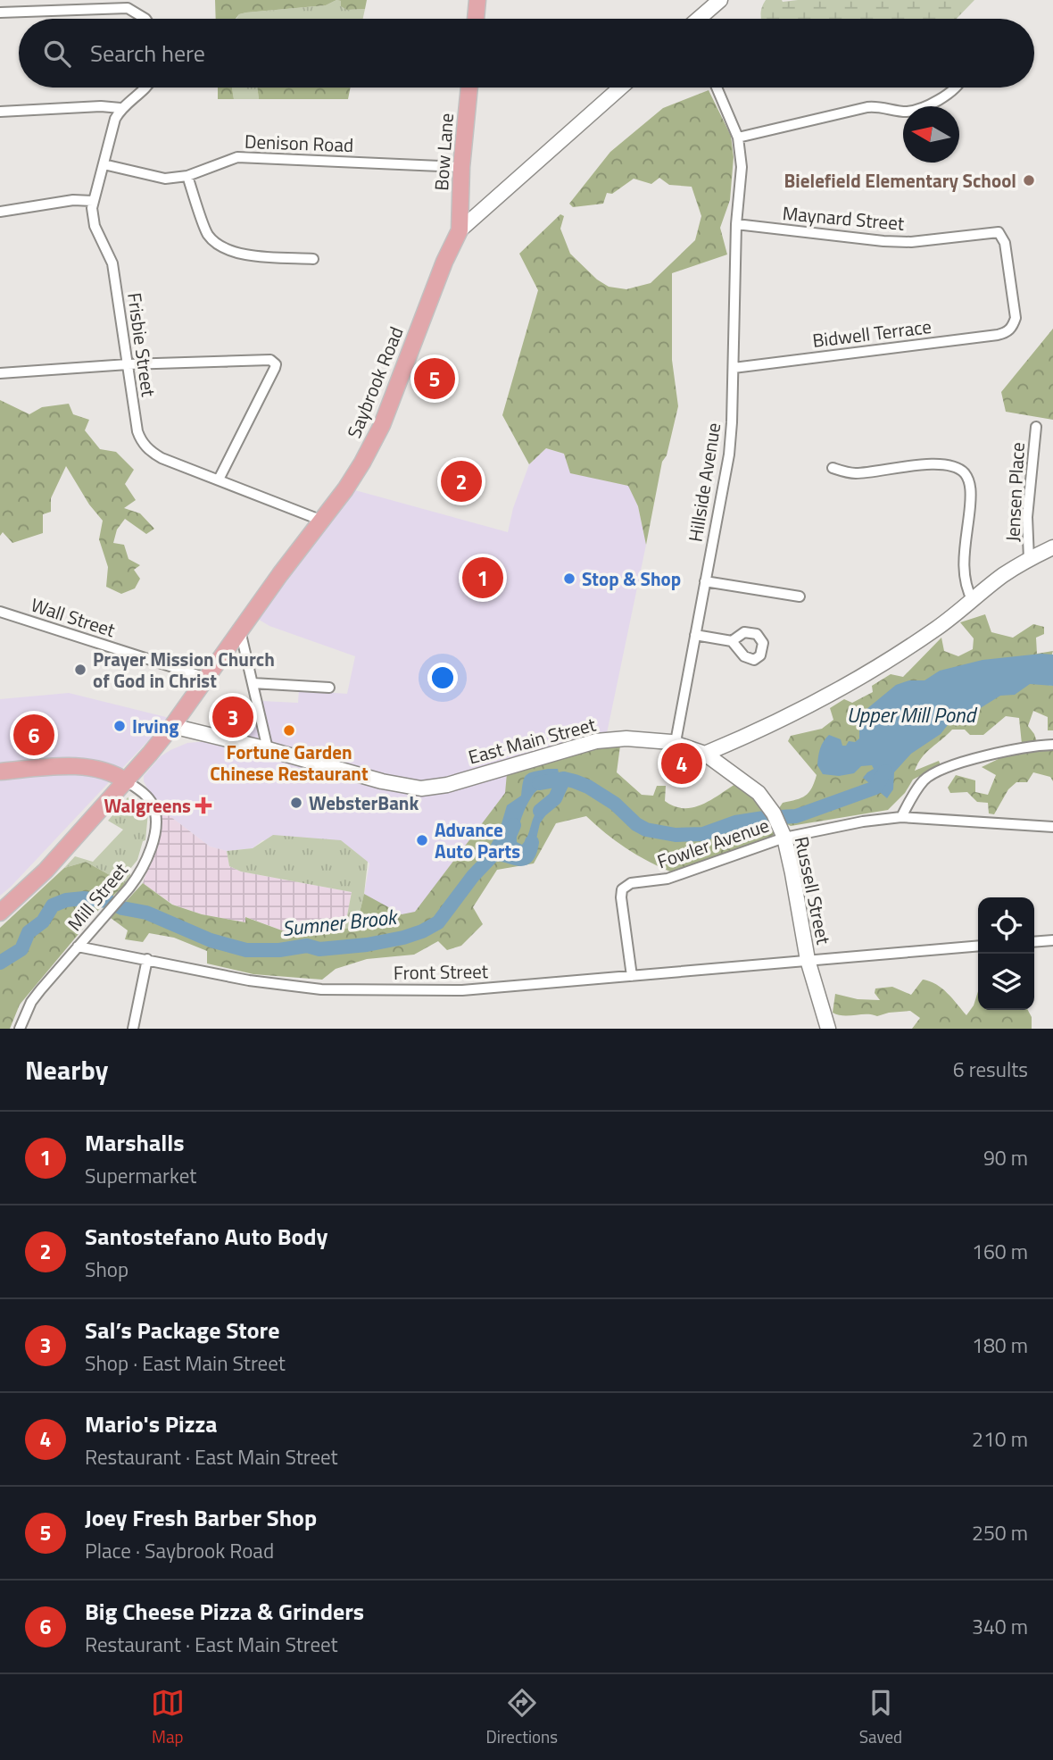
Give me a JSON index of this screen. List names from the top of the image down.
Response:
{
  "streets": {
    "main road": [
      "Bow Lane",
      "Saybrook Road",
      "East Main Street",
      "Russell Street"
    ],
    "street": [
      "Denison Road",
      "Maynard Street",
      "Bidwell Terrace",
      "Frisbie Street",
      "Hillside Avenue",
      "Jensen Place",
      "Wall Street",
      "Fowler Avenue",
      "Mill Street",
      "Front Street"
    ]
  },
  "crossings": [
    ["Denison Road", "Bow Lane"],
    ["Denison Road", "Frisbie Street"],
    ["Bow Lane", "Saybrook Road"],
    ["Maynard Street", "Bidwell Terrace"],
    ["Maynard Street", "Hillside Avenue"],
    ["Bidwell Terrace", "Hillside Avenue"],
    ["Frisbie Street", "Saybrook Road"],
    ["Saybrook Road", "Wall Street"],
    ["Saybrook Road", "East Main Street"],
    ["Hillside Avenue", "East Main Street"],
    ["East Main Street", "Russell Street"],
    ["Fowler Avenue", "Russell Street"],
    ["Fowler Avenue", "Front Street"],
    ["Russell Street", "Front Street"],
    ["Mill Street", "Front Street"]
  ],
  "water": ["Upper Mill Pond", "Sumner Brook"],
  "places": {
    "other": [
      "Bielefield Elementary School",
      "Stop & Shop",
      "Prayer Mission Church of God in Christ",
      "Irving",
      "Fortune Garden Chinese Restaurant",
      "WebsterBank",
      "Advance Auto Parts"
    ],
    "health": ["Walgreens"]
  },
  "north": "left",
  "page": {
    "search": "Search here",
    "pins": [
      "5",
      "2",
      "1",
      "3",
      "6",
      "4"
    ],
    "heading": ["Nearby", "6 results"],
    "list": [
      {
        "mark": "1",
        "name": "Marshalls",
        "note": "Supermarket",
        "value": "90 m"
      },
      {
        "mark": "2",
        "name": "Santostefano Auto Body",
        "note": "Shop",
        "value": "160 m"
      },
      {
        "mark": "3",
        "name": "Sal’s Package Store",
        "note": "Shop · East Main Street",
        "value": "180 m"
      },
      {
        "mark": "4",
        "name": "Mario's Pizza",
        "note": "Restaurant · East Main Street",
        "value": "210 m"
      },
      {
        "mark": "5",
        "name": "Joey Fresh Barber Shop",
        "note": "Place · Saybrook Road",
        "value": "250 m"
      },
      {
        "mark": "6",
        "name": "Big Cheese Pizza & Grinders",
        "note": "Restaurant · East Main Street",
        "value": "340 m"
      }
    ],
    "nav": ["Map", "Directions", "Saved"]
  }
}
